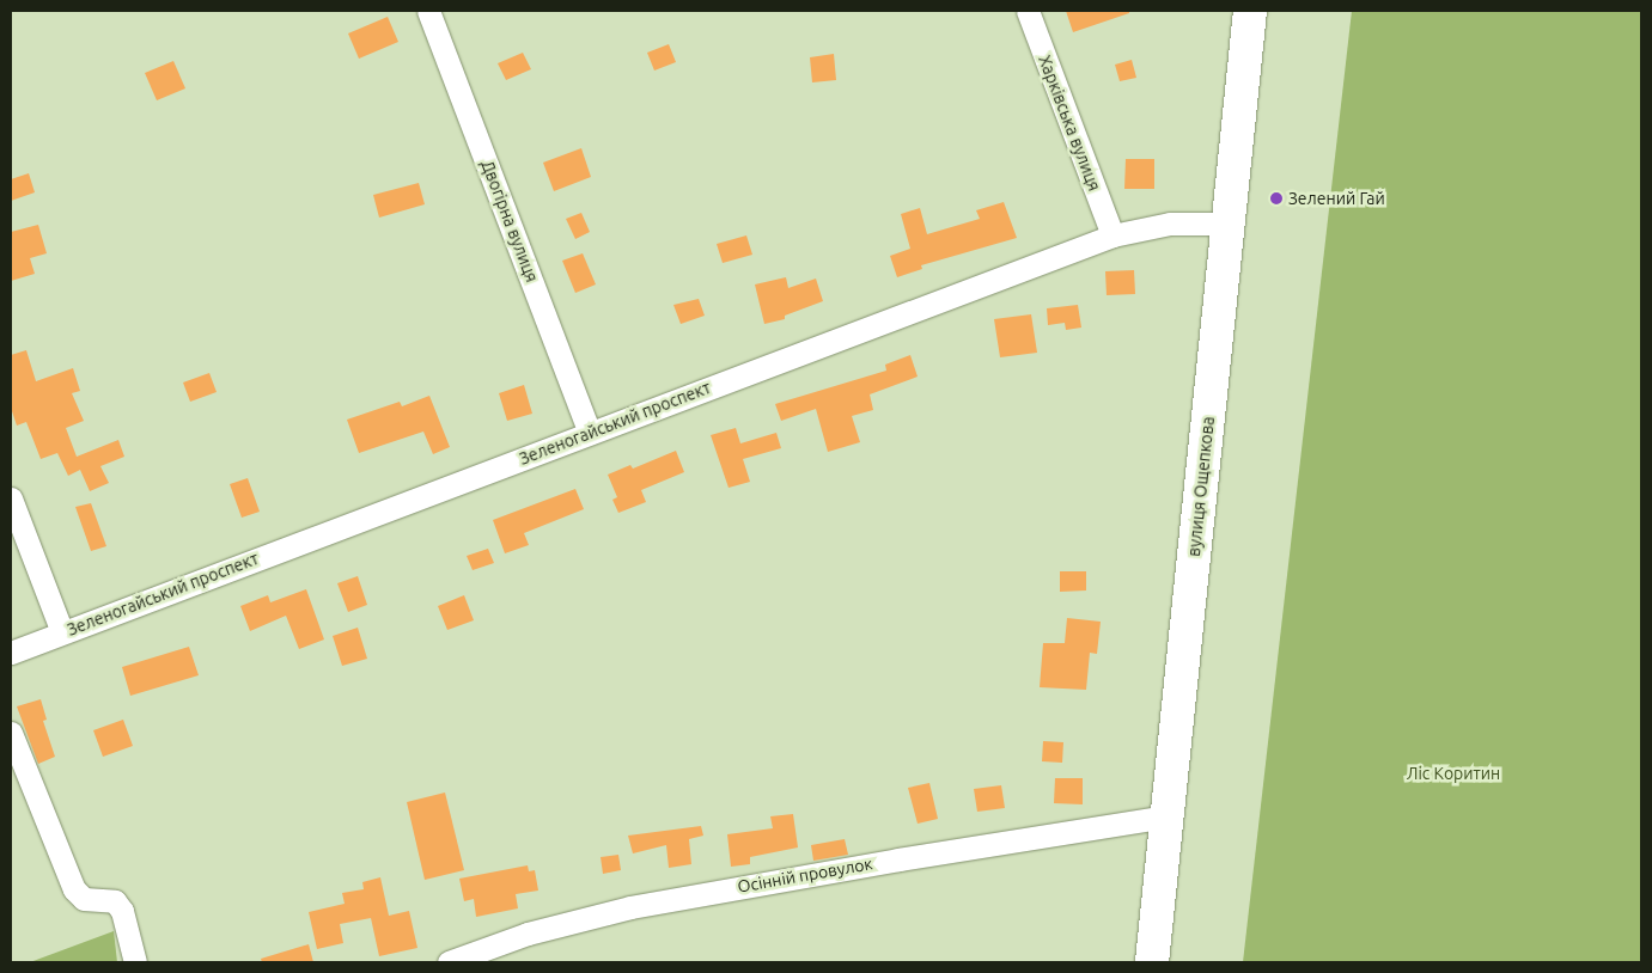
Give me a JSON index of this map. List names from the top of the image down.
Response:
{
  "streets": {
    "highway": ["вулиця Ощепкова"],
    "street": [
      "Харківська вулиця",
      "Двогірна вулиця",
      "Зеленогайський проспект",
      "Осінній провулок"
    ]
  },
  "crossings": [
    ["Харківська вулиця", "Зеленогайський проспект"],
    ["Двогірна вулиця", "Зеленогайський проспект"],
    ["Зеленогайський проспект", "вулиця Ощепкова"],
    ["вулиця Ощепкова", "Осінній провулок"]
  ],
  "parks": ["Ліс Коритин"],
  "places": ["Зелений Гай"]
}
